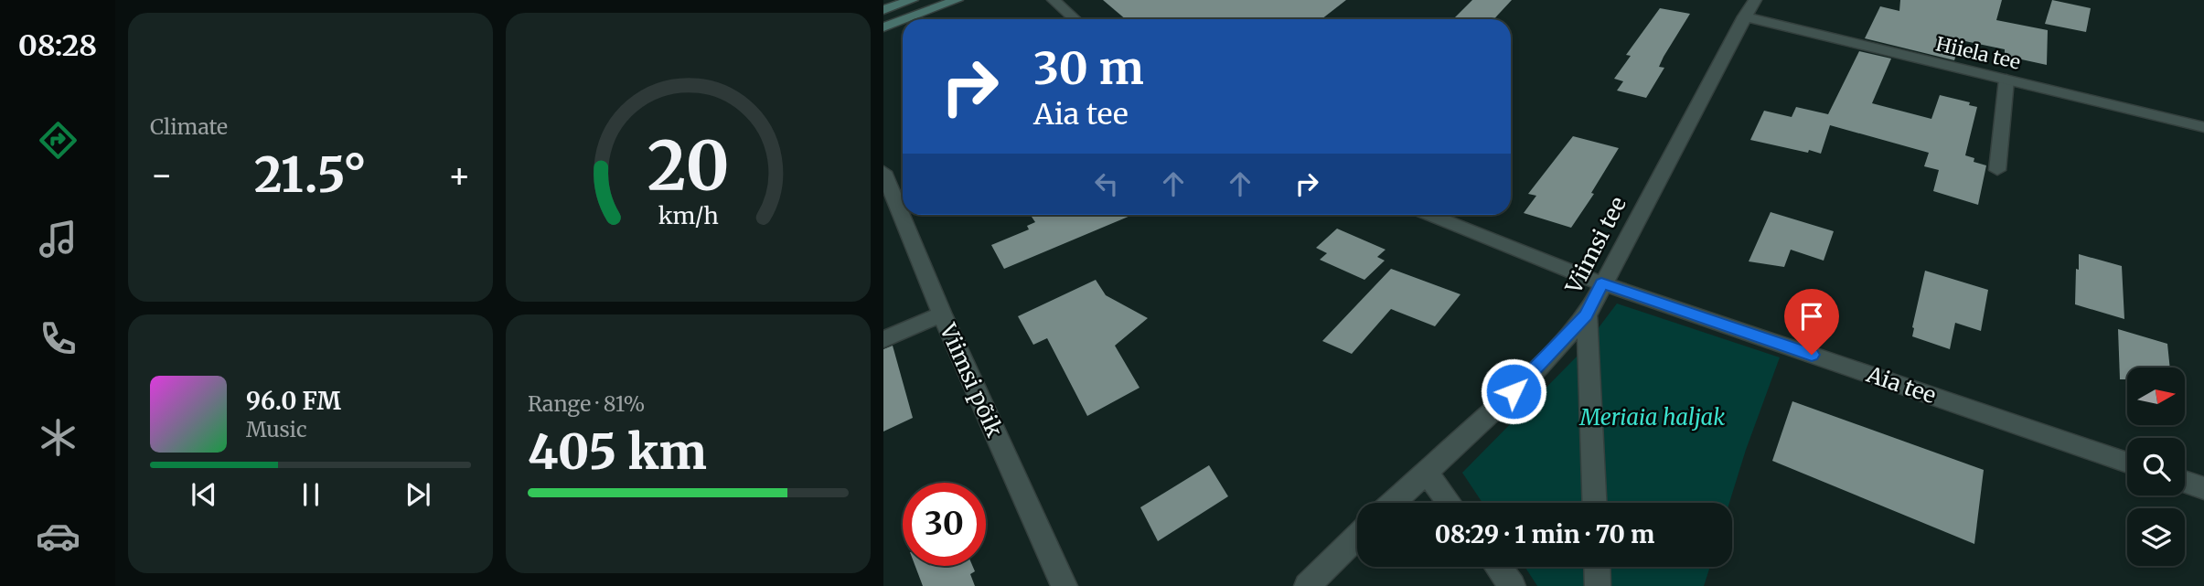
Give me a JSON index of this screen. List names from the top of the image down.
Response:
{
  "streets": {
    "street": [
      "Hiiela tee",
      "Viimsi tee",
      "Viimsi põik",
      "Aia tee"
    ]
  },
  "crossings": [
    ["Hiiela tee", "Viimsi tee"],
    ["Viimsi tee", "Aia tee"]
  ],
  "parks": ["Meriaia haljak"],
  "north": "right",
  "page": {
    "tabs": "08:28",
    "tile": [
      "Climate",
      ["Range · 81%", "405 km"]
    ],
    "turn": ["30 m", "Aia tee"],
    "heat": ["−", "21.5°", "+"],
    "song": ["96.0 FM", "Music"],
    "limit": "30",
    "trip": "08:29 · 1 min · 70 m",
    "gauge": ["20", "km/h"]
  }
}
